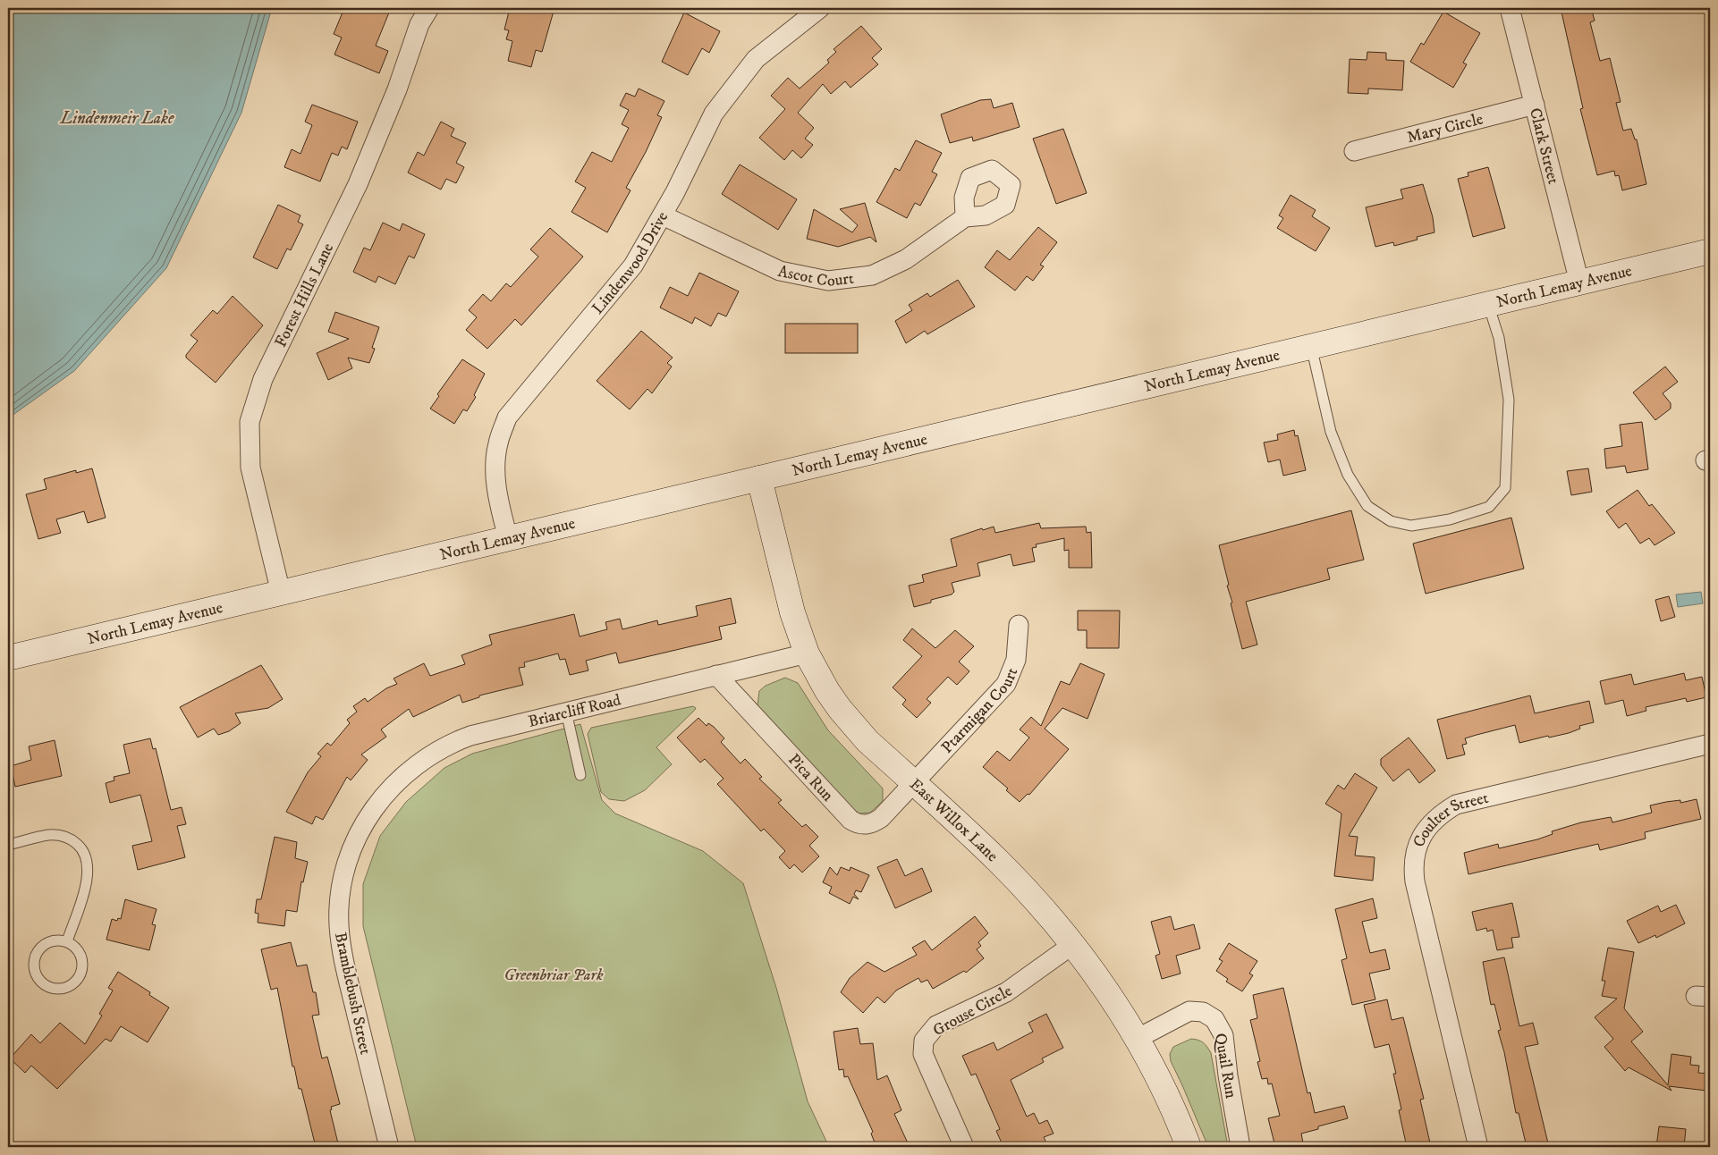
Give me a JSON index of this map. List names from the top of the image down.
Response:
{
  "streets": {
    "main road": ["North Lemay Avenue", "East Willox Lane"],
    "street": [
      "Mary Circle",
      "Clark Street",
      "Lindenwood Drive",
      "Ascot Court",
      "Forest Hills Lane",
      "Ptarmigan Court",
      "Briarcliff Road",
      "Pica Run",
      "Coulter Street",
      "Bramblebush Street",
      "Grouse Circle",
      "Quail Run"
    ]
  },
  "crossings": [
    ["Mary Circle", "Clark Street"],
    ["Clark Street", "North Lemay Avenue"],
    ["Lindenwood Drive", "Ascot Court"],
    ["Lindenwood Drive", "North Lemay Avenue"],
    ["North Lemay Avenue", "Forest Hills Lane"],
    ["North Lemay Avenue", "East Willox Lane"],
    ["Ptarmigan Court", "Pica Run"],
    ["Ptarmigan Court", "East Willox Lane"],
    ["Briarcliff Road", "Pica Run"],
    ["Briarcliff Road", "East Willox Lane"],
    ["Briarcliff Road", "Bramblebush Street"],
    ["Pica Run", "East Willox Lane"],
    ["East Willox Lane", "Grouse Circle"],
    ["East Willox Lane", "Quail Run"]
  ],
  "water": ["Lindenmeir Lake"],
  "parks": ["Greenbriar Park"]
}
